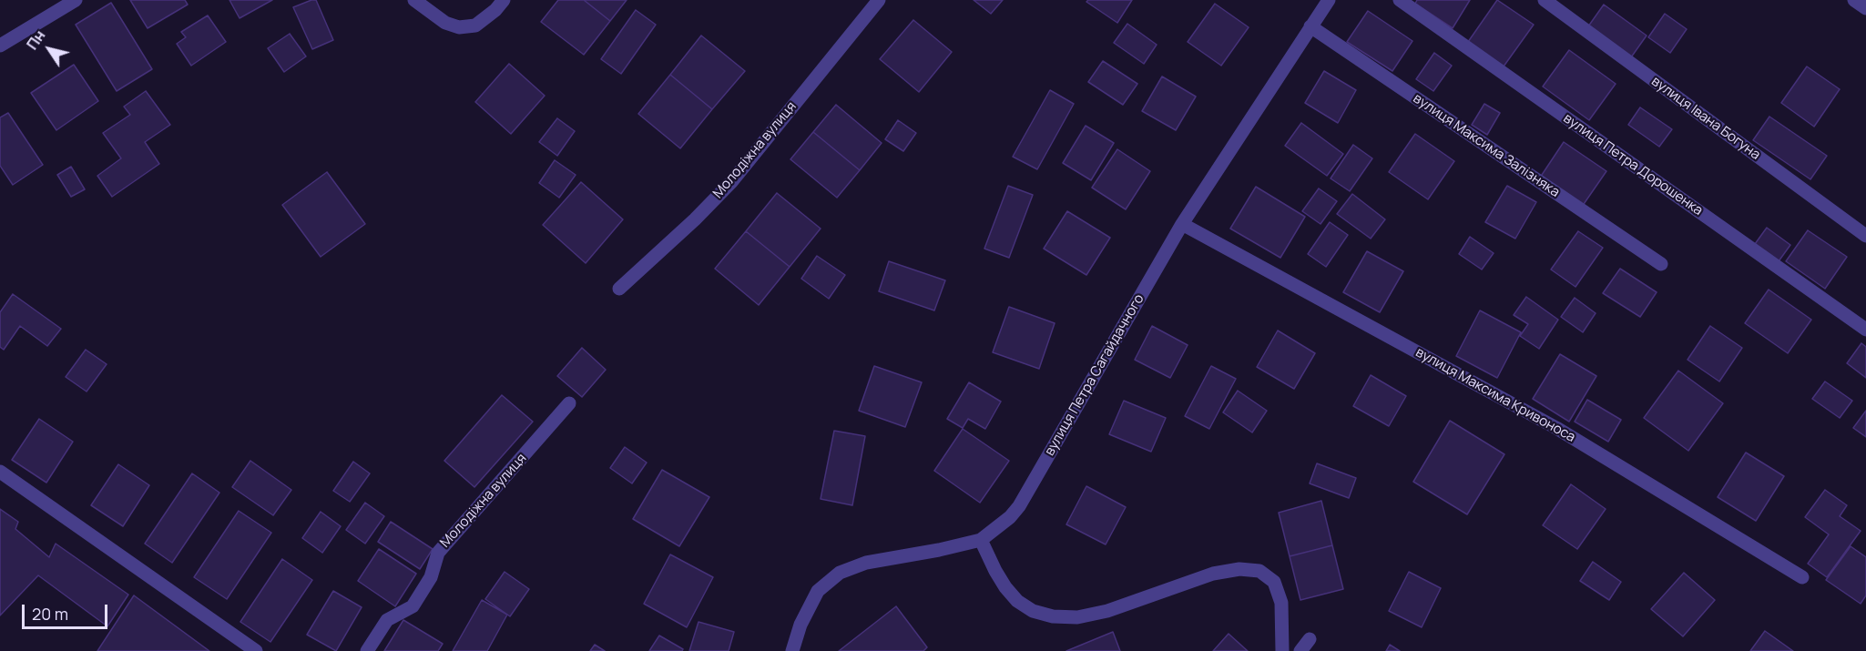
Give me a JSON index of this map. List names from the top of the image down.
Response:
{
  "streets": {
    "street": [
      "вулиця Івана Богуна",
      "вулиця Максима Залізняка",
      "Молодіжна вулиця",
      "вулиця Петра Дорошенка",
      "вулиця Петра Сагайдачного",
      "вулиця Максима Кривоноса"
    ]
  },
  "crossings": [
    ["вулиця Максима Залізняка", "вулиця Петра Сагайдачного"],
    ["вулиця Петра Сагайдачного", "вулиця Максима Кривоноса"]
  ],
  "scale_bar": "20 m",
  "north": "top left"
}
